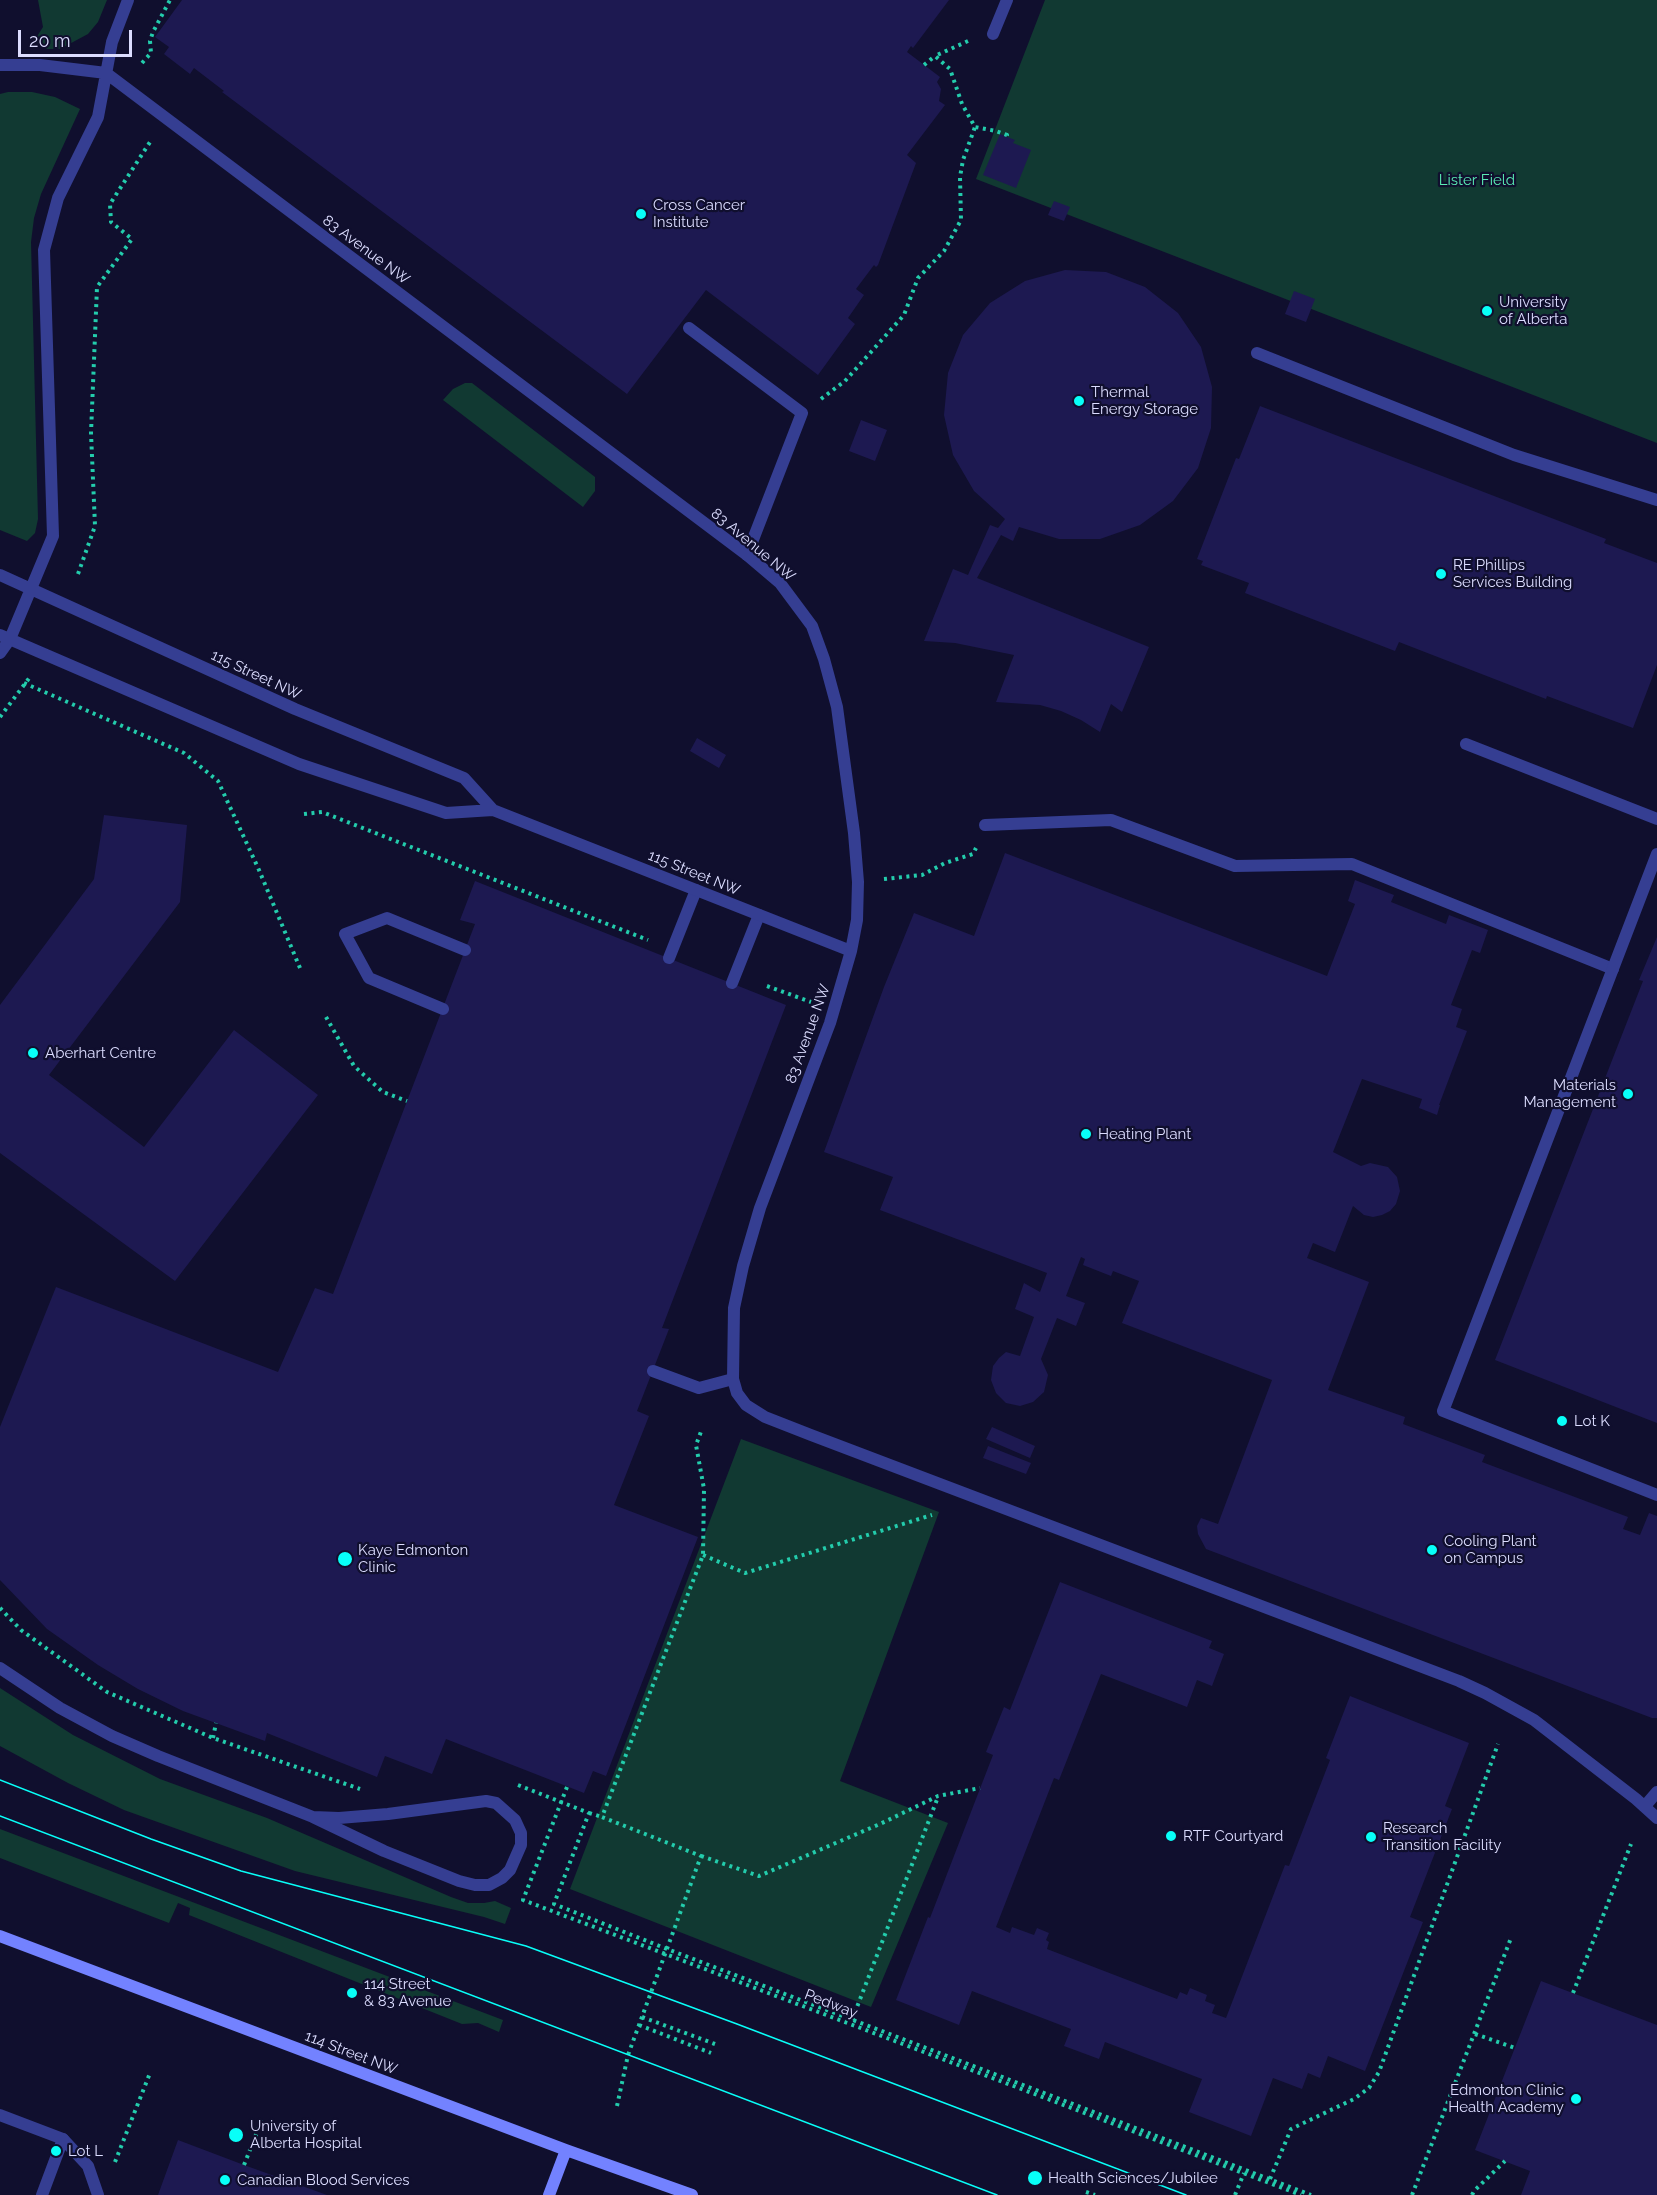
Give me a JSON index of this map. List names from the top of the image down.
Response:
{
  "streets": {
    "main road": ["114 Street NW"],
    "street": ["83 Avenue NW", "115 Street NW"],
    "path": ["Pedway"]
  },
  "crossings": [
    ["83 Avenue NW", "115 Street NW"]
  ],
  "parks": ["Lister Field"],
  "places": [
    "Cross Cancer Institute",
    "University of Alberta",
    "Thermal Energy Storage",
    "RE Phillips Services Building",
    "Aberhart Centre",
    "Materials Management",
    "Heating Plant",
    "Lot K",
    "Cooling Plant on Campus",
    "Kaye Edmonton Clinic",
    "RTF Courtyard",
    "Research Transition Facility",
    "114 Street & 83 Avenue",
    "Edmonton Clinic Health Academy",
    "University of Alberta Hospital",
    "Lot L",
    "Health Sciences/Jubilee",
    "Canadian Blood Services"
  ],
  "scale_bar": "20 m"
}
